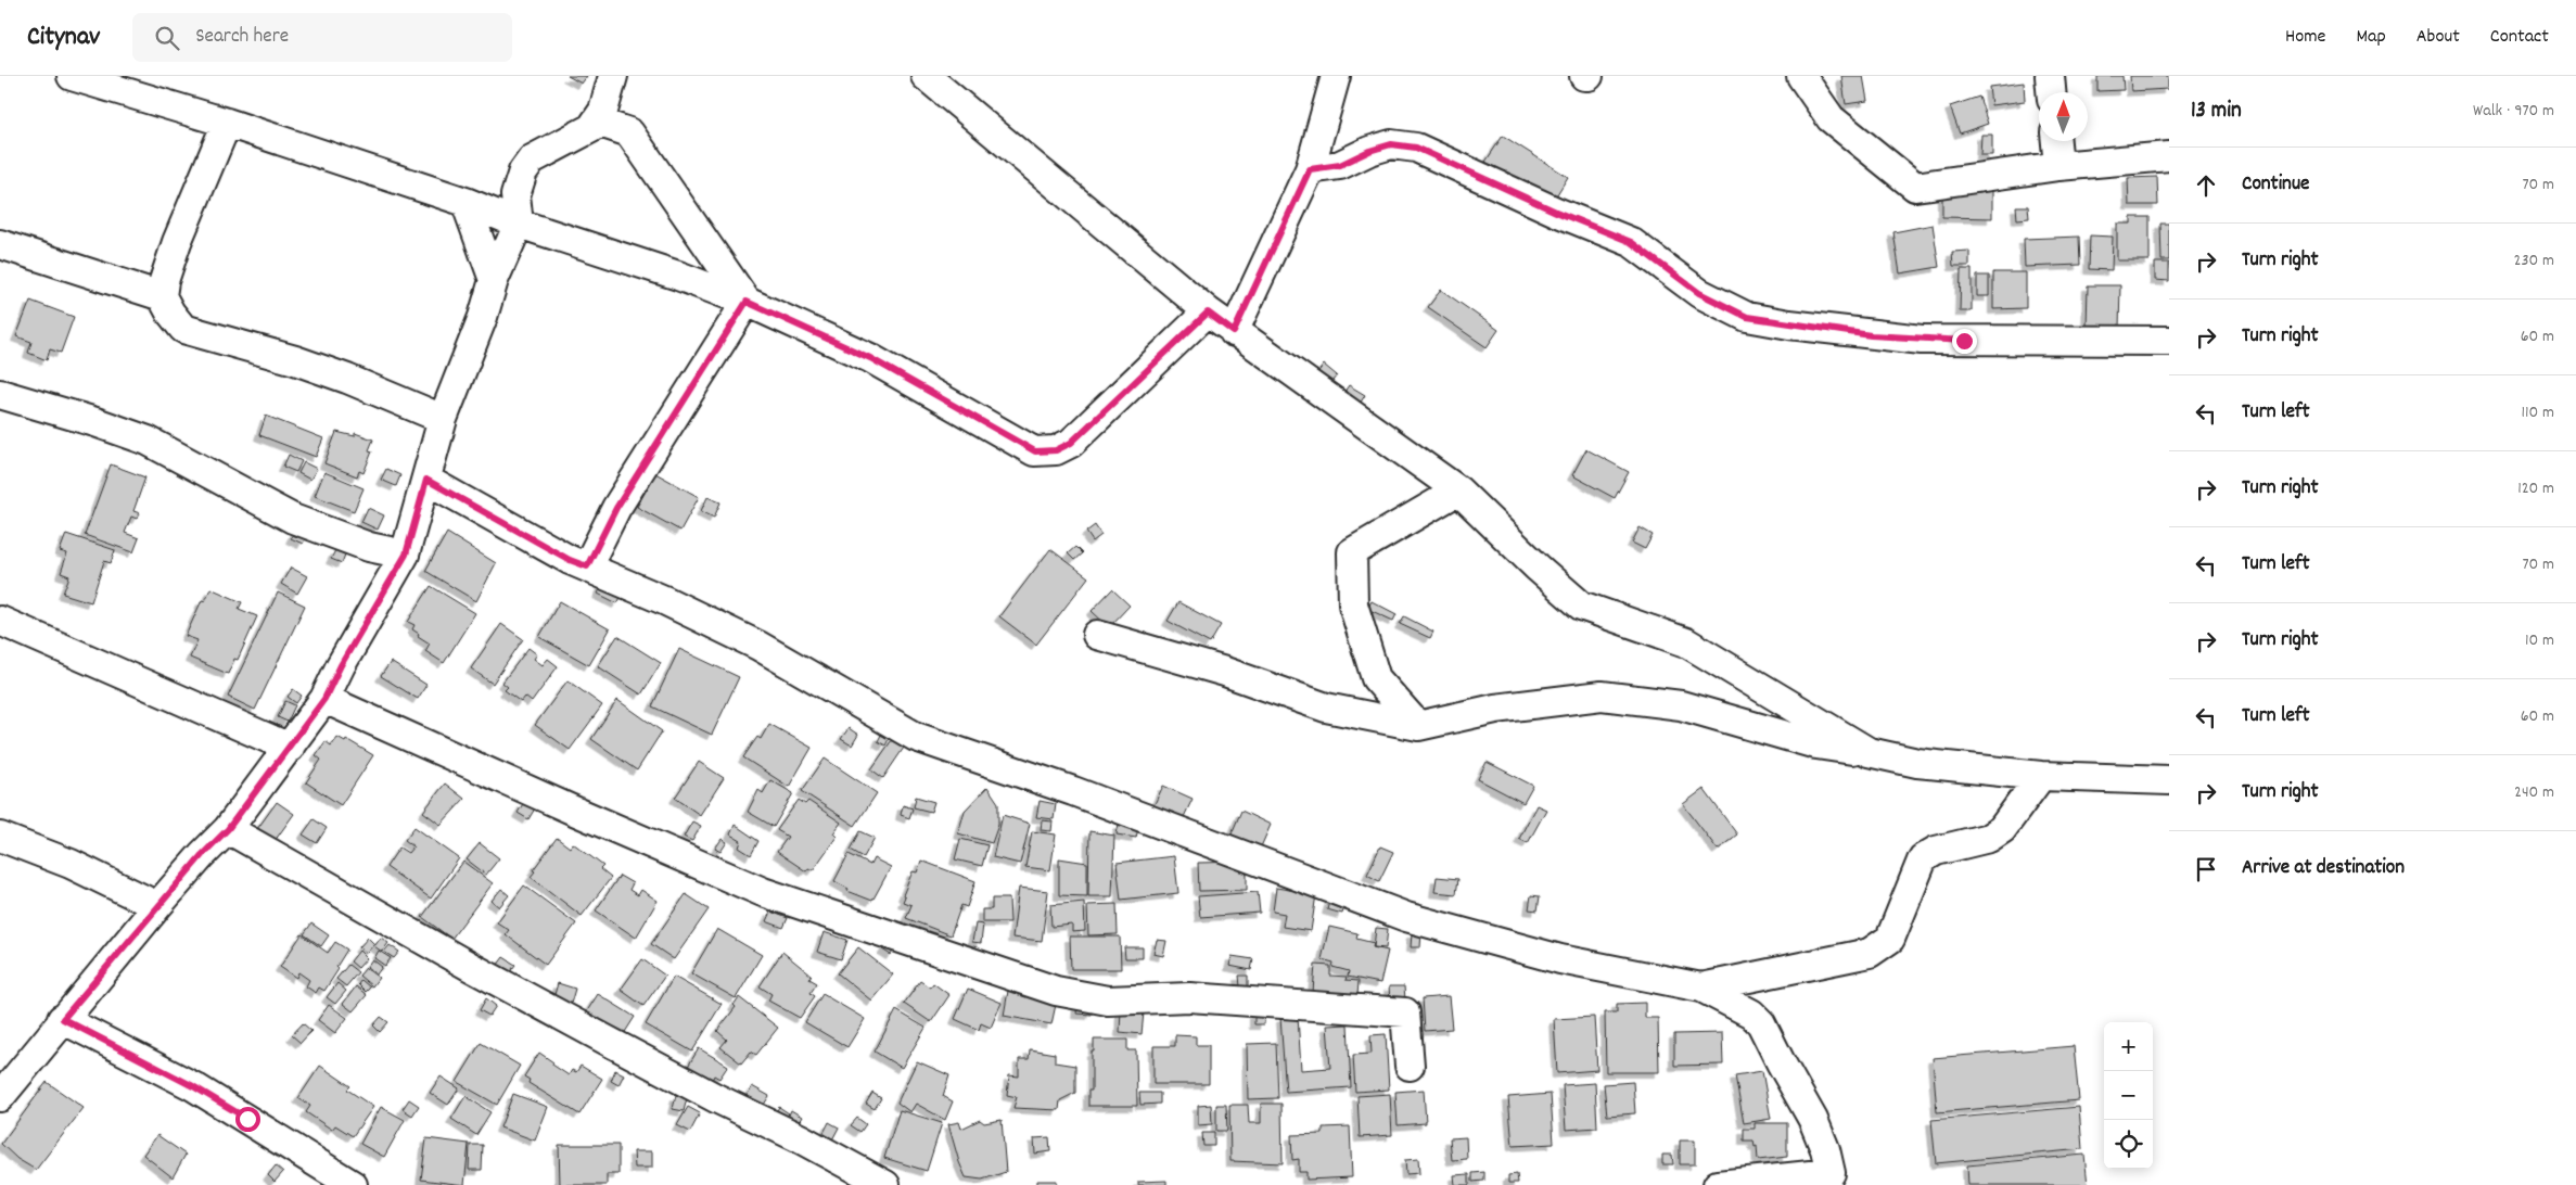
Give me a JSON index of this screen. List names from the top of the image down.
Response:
{
  "north": "top",
  "page": {
    "header": "Citynav",
    "search": "Search here",
    "nav": [
      "Home",
      "Map",
      "About",
      "Contact"
    ],
    "heading": ["13 min", "Walk · 970 m"],
    "list": [
      ["Continue", "70 m"],
      ["Turn right", "230 m"],
      ["Turn right", "60 m"],
      ["Turn left", "110 m"],
      ["Turn right", "120 m"],
      ["Turn left", "70 m"],
      ["Turn right", "10 m"],
      ["Turn left", "60 m"],
      ["Turn right", "240 m"],
      "Arrive at destination"
    ],
    "map_buttons": ["+", "−"]
  }
}
